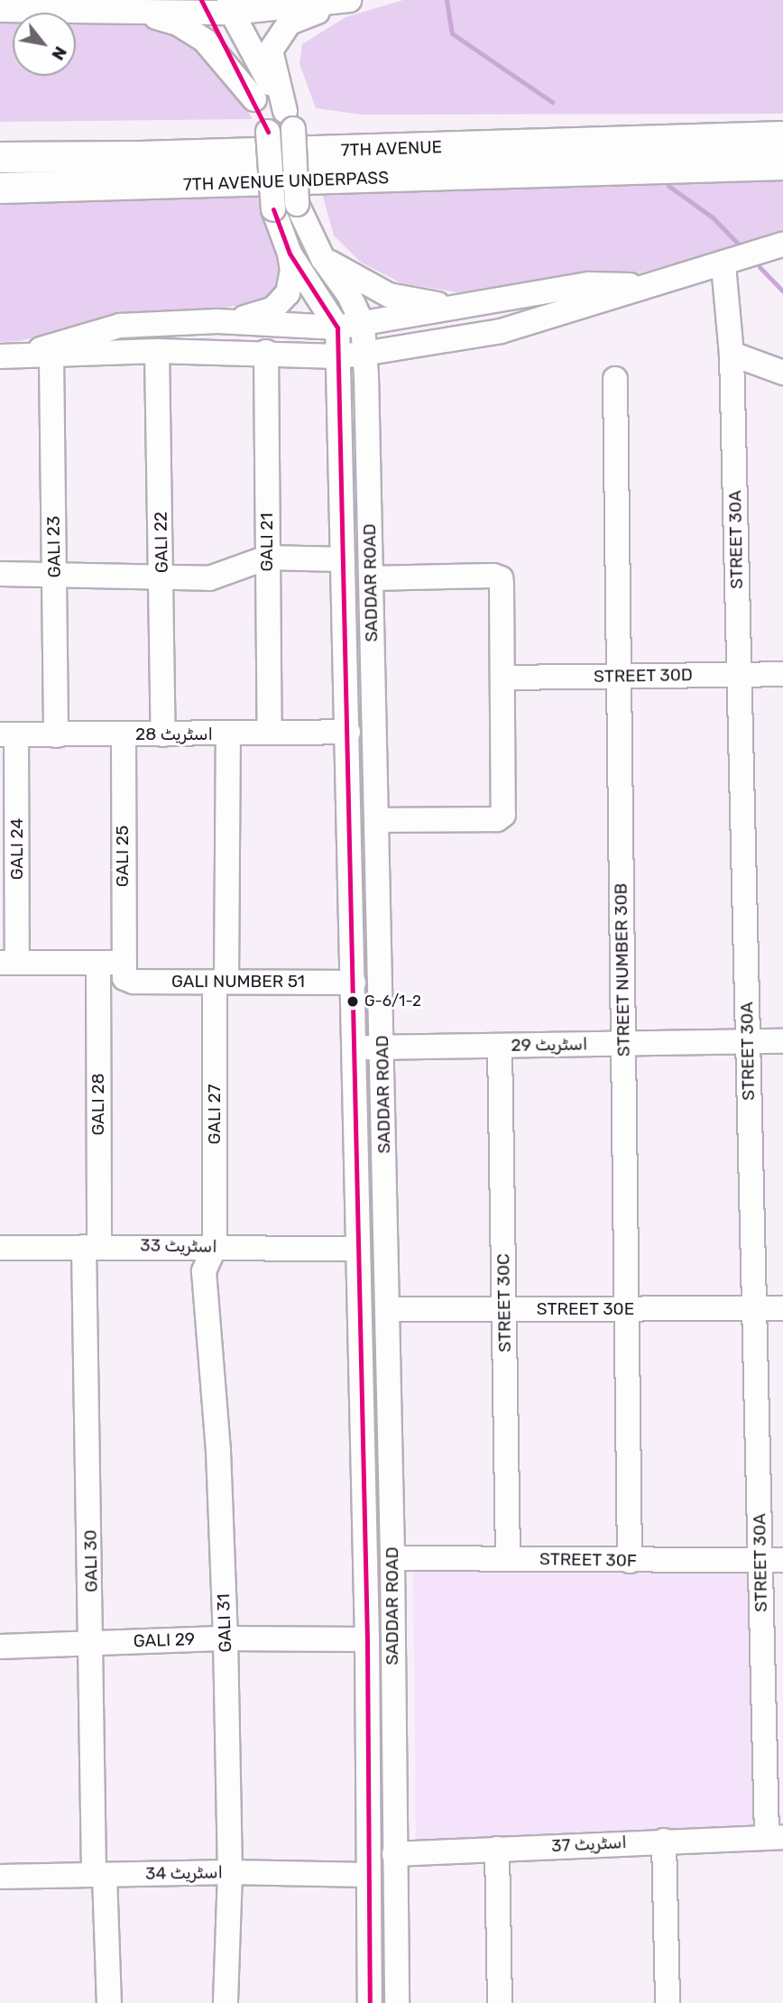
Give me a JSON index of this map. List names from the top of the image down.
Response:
{
  "streets": {
    "main road": ["7TH AVENUE", "7TH AVENUE UNDERPASS"],
    "street": [
      "STREET 30A",
      "GALI 22",
      "GALI 21",
      "GALI 23",
      "SADDAR ROAD",
      "STREET 30D",
      "اسٹریٹ 28",
      "GALI 24",
      "GALI 25",
      "STREET NUMBER 30B",
      "GALI NUMBER 51",
      "اسٹریٹ 29",
      "GALI 28",
      "GALI 27",
      "اسٹریٹ 33",
      "STREET 30C",
      "STREET 30E",
      "STREET 30F",
      "GALI 30",
      "GALI 31",
      "GALI 29",
      "اسٹریٹ 37",
      "اسٹریٹ 34"
    ]
  },
  "crossings": [
    ["7TH AVENUE", "7TH AVENUE UNDERPASS"],
    ["STREET 30A", "STREET 30D"],
    ["STREET 30A", "اسٹریٹ 29"],
    ["STREET 30A", "STREET 30E"],
    ["STREET 30A", "STREET 30F"],
    ["STREET 30A", "اسٹریٹ 37"],
    ["GALI 22", "اسٹریٹ 28"],
    ["GALI 21", "اسٹریٹ 28"],
    ["GALI 23", "اسٹریٹ 28"],
    ["SADDAR ROAD", "اسٹریٹ 28"],
    ["SADDAR ROAD", "GALI NUMBER 51"],
    ["SADDAR ROAD", "اسٹریٹ 29"],
    ["SADDAR ROAD", "اسٹریٹ 33"],
    ["SADDAR ROAD", "STREET 30E"],
    ["SADDAR ROAD", "STREET 30F"],
    ["SADDAR ROAD", "GALI 29"],
    ["SADDAR ROAD", "اسٹریٹ 37"],
    ["SADDAR ROAD", "اسٹریٹ 34"],
    ["STREET 30D", "STREET NUMBER 30B"],
    ["اسٹریٹ 28", "GALI 24"],
    ["اسٹریٹ 28", "GALI 25"],
    ["اسٹریٹ 28", "GALI 27"],
    ["GALI 24", "GALI NUMBER 51"],
    ["GALI 25", "GALI NUMBER 51"],
    ["STREET NUMBER 30B", "اسٹریٹ 29"],
    ["STREET NUMBER 30B", "STREET 30E"],
    ["STREET NUMBER 30B", "STREET 30F"],
    ["GALI NUMBER 51", "GALI 28"],
    ["GALI NUMBER 51", "GALI 27"],
    ["اسٹریٹ 29", "STREET 30C"],
    ["GALI 28", "اسٹریٹ 33"],
    ["GALI 28", "GALI 30"],
    ["GALI 27", "اسٹریٹ 33"],
    ["GALI 27", "GALI 31"],
    ["اسٹریٹ 33", "GALI 30"],
    ["اسٹریٹ 33", "GALI 31"],
    ["STREET 30C", "STREET 30E"],
    ["STREET 30C", "STREET 30F"],
    ["GALI 30", "GALI 29"],
    ["GALI 30", "اسٹریٹ 34"],
    ["GALI 31", "GALI 29"],
    ["GALI 31", "اسٹریٹ 34"]
  ],
  "places": ["G-6/1-2"],
  "north": "bottom right"
}
